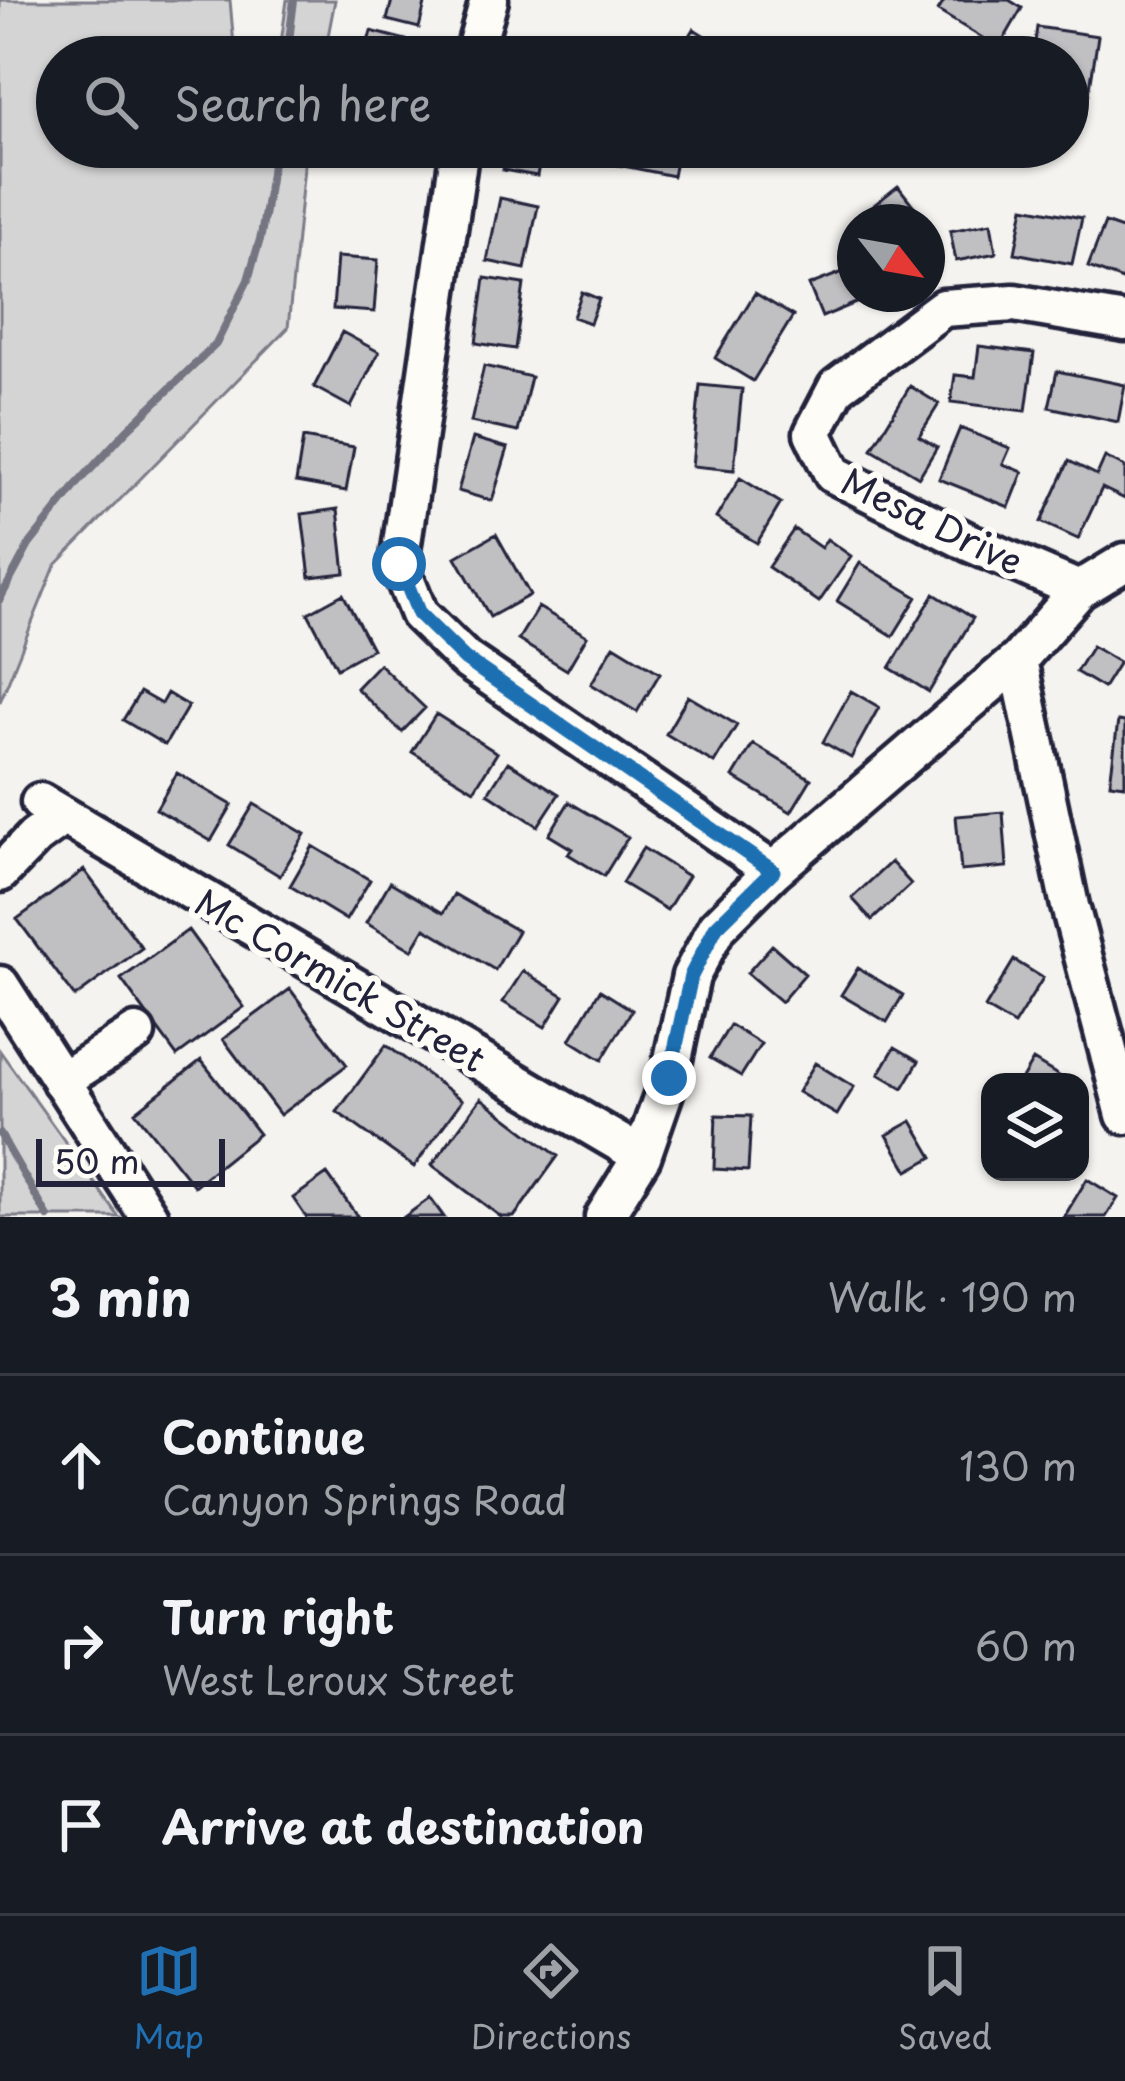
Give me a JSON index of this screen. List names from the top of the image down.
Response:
{
  "streets": {
    "street": ["Mesa Drive", "Mc Cormick Street"]
  },
  "scale_bar": "50 m",
  "north": "bottom right",
  "page": {
    "search": "Search here",
    "scale": "50 m",
    "heading": ["3 min", "Walk · 190 m"],
    "list": [
      ["Continue", "Canyon Springs Road", "130 m"],
      ["Turn right", "West Leroux Street", "60 m"],
      "Arrive at destination"
    ],
    "nav": ["Map", "Directions", "Saved"]
  }
}
